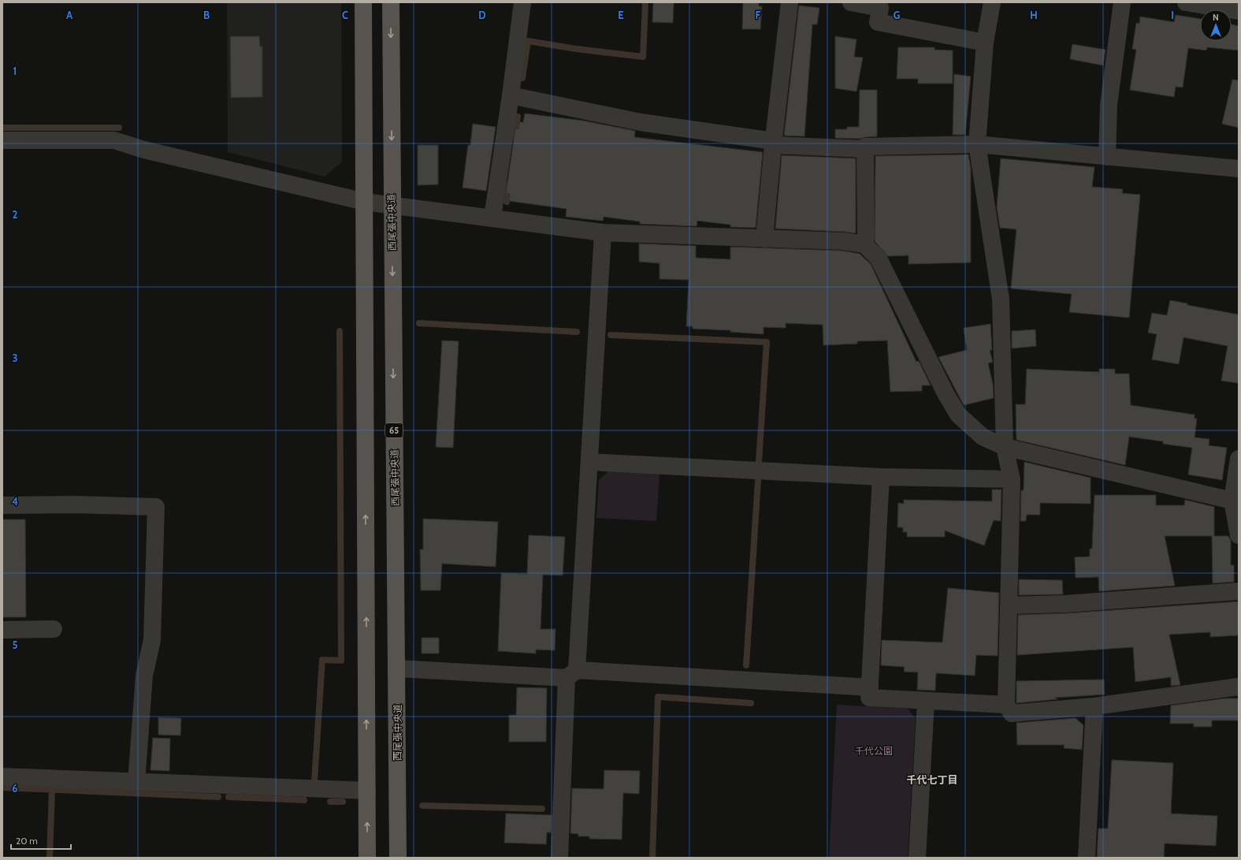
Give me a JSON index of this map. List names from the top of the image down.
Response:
{
  "streets": {
    "main road": ["西尾張中央道", "65"]
  },
  "districts": ["千代七丁目"],
  "parks": ["千代公園"],
  "scale_bar": "20 m",
  "north": "top",
  "grid": {
    "columns": [
      "A",
      "B",
      "C",
      "D",
      "E",
      "F",
      "G",
      "H",
      "I"
    ],
    "rows": [
      "1",
      "2",
      "3",
      "4",
      "5",
      "6"
    ]
  }
}
